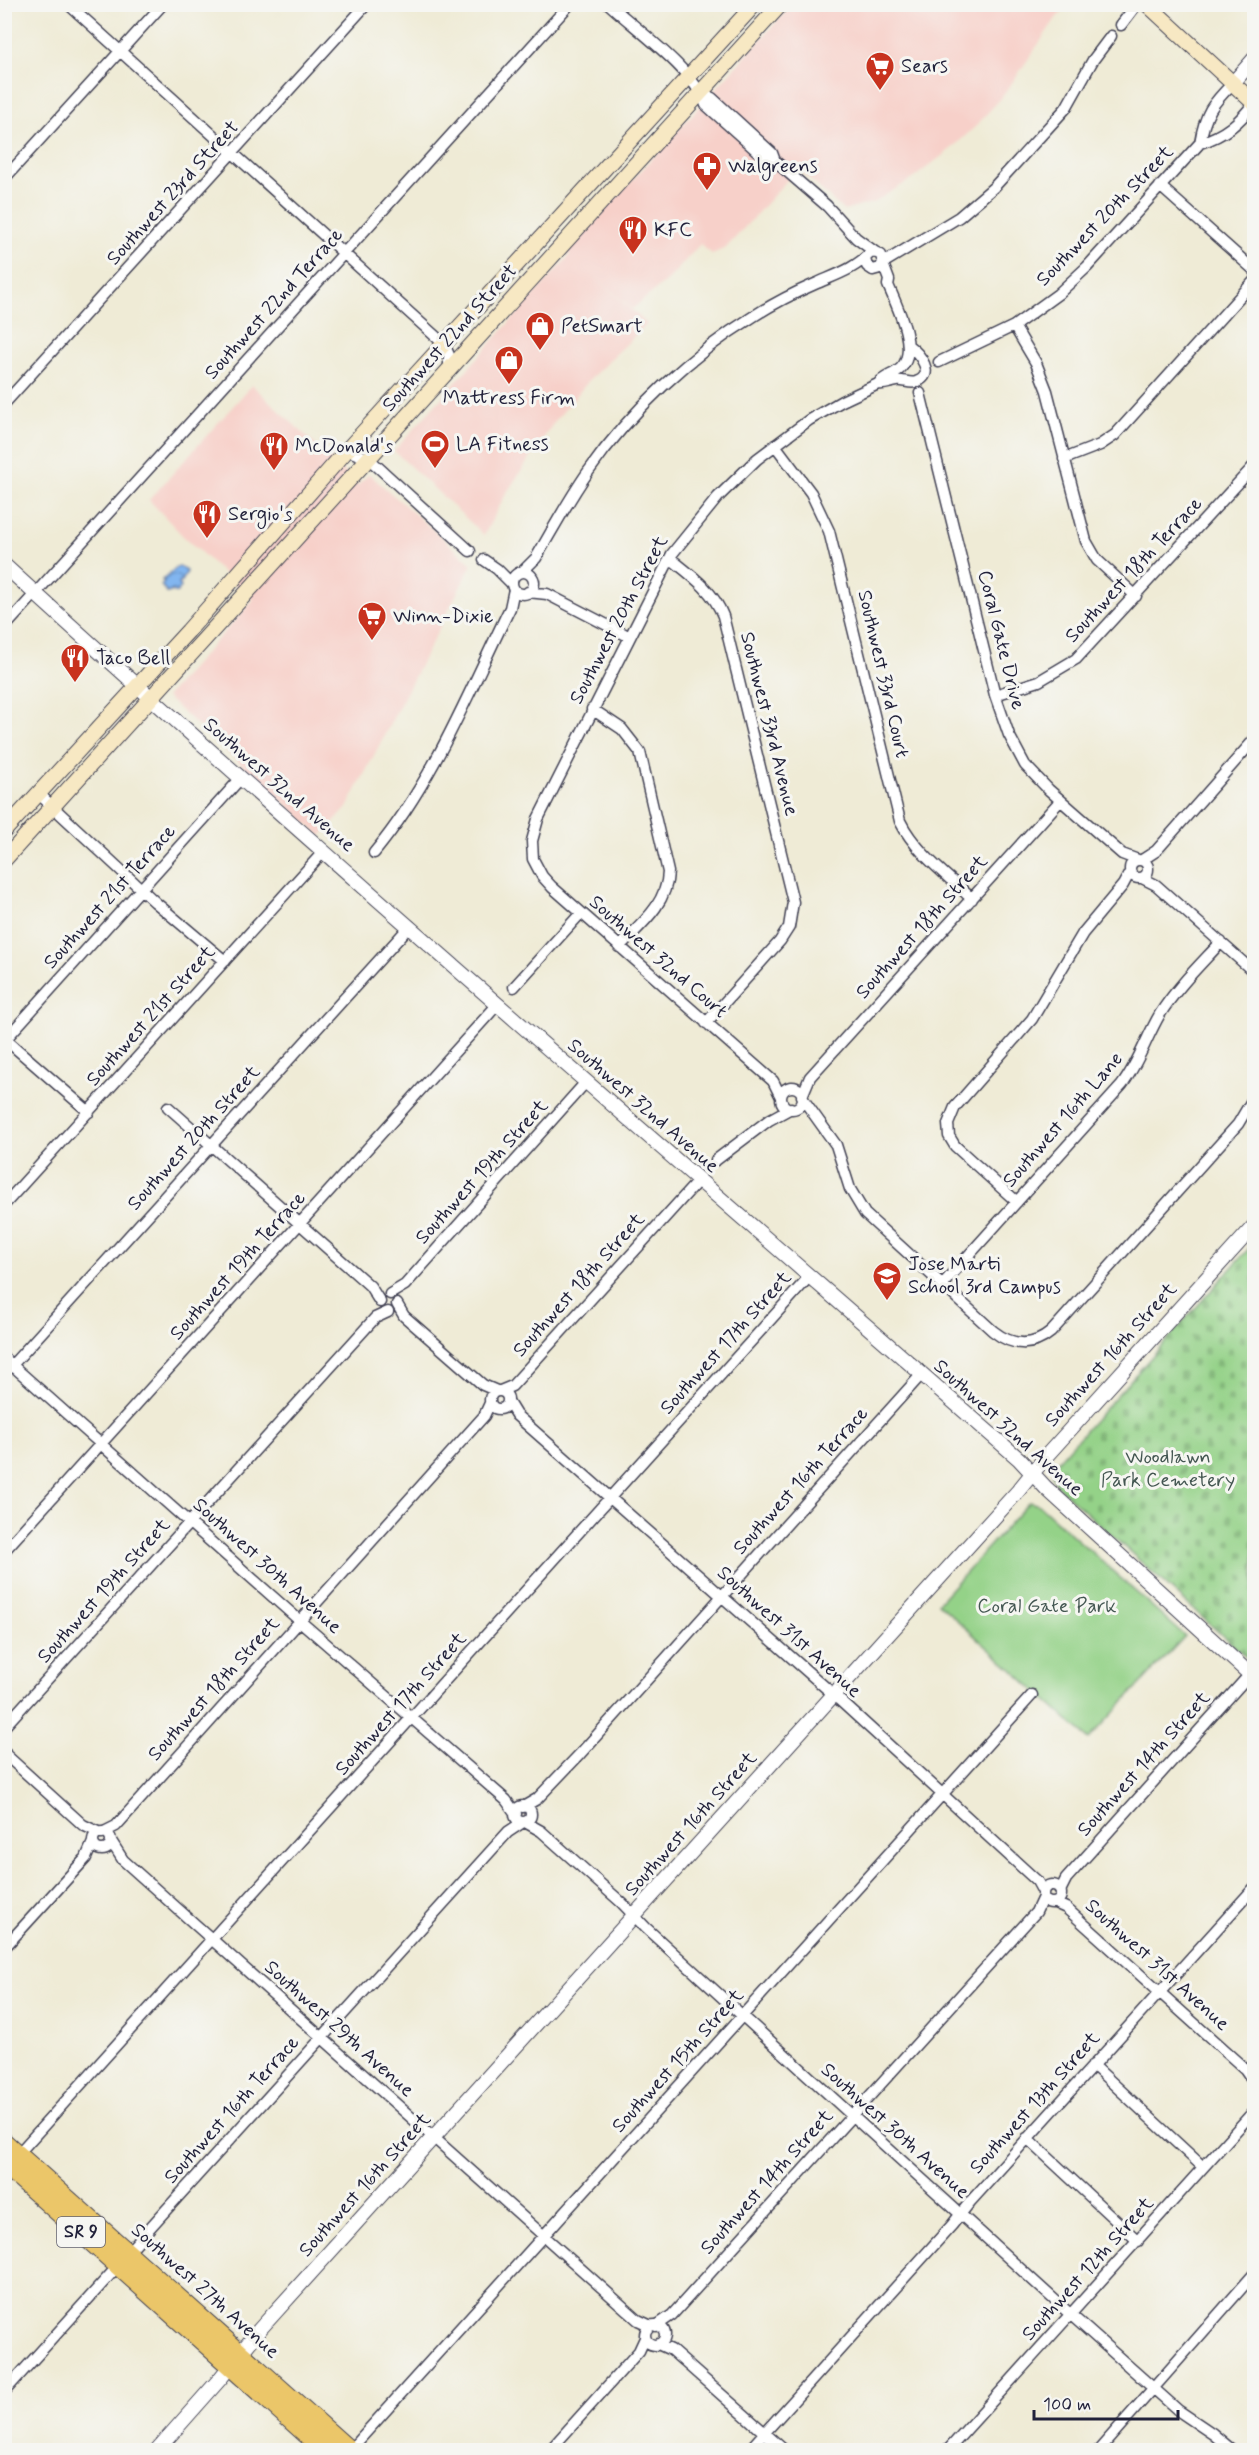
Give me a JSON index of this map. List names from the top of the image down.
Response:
{
  "streets": {
    "highway": ["SR 9", "Southwest 27th Avenue"],
    "main road": ["Southwest 22nd Street"],
    "street": [
      "Southwest 23rd Street",
      "Southwest 20th Street",
      "Southwest 22nd Terrace",
      "Southwest 18th Terrace",
      "Coral Gate Drive",
      "Southwest 33rd Court",
      "Southwest 33rd Avenue",
      "Southwest 32nd Avenue",
      "Southwest 21st Terrace",
      "Southwest 18th Street",
      "Southwest 32nd Court",
      "Southwest 21st Street",
      "Southwest 16th Lane",
      "Southwest 19th Street",
      "Southwest 19th Terrace",
      "Southwest 17th Street",
      "Southwest 16th Street",
      "Southwest 16th Terrace",
      "Southwest 30th Avenue",
      "Southwest 31st Avenue",
      "Southwest 14th Street",
      "Southwest 29th Avenue",
      "Southwest 15th Street",
      "Southwest 13th Street",
      "Southwest 12th Street"
    ]
  },
  "crossings": [
    ["Southwest 20th Street", "Southwest 33rd Court"],
    ["Southwest 20th Street", "Southwest 33rd Avenue"],
    ["Southwest 20th Street", "Southwest 32nd Avenue"],
    ["Southwest 20th Street", "Southwest 32nd Court"],
    ["Southwest 20th Street", "Southwest 30th Avenue"],
    ["Southwest 22nd Terrace", "Southwest 32nd Avenue"],
    ["Southwest 22nd Street", "Southwest 32nd Avenue"],
    ["Southwest 18th Terrace", "Coral Gate Drive"],
    ["Coral Gate Drive", "Southwest 18th Street"],
    ["Coral Gate Drive", "Southwest 16th Lane"],
    ["Southwest 33rd Court", "Southwest 18th Street"],
    ["Southwest 33rd Avenue", "Southwest 32nd Court"],
    ["Southwest 32nd Avenue", "Southwest 21st Terrace"],
    ["Southwest 32nd Avenue", "Southwest 18th Street"],
    ["Southwest 32nd Avenue", "Southwest 21st Street"],
    ["Southwest 32nd Avenue", "Southwest 19th Street"],
    ["Southwest 32nd Avenue", "Southwest 19th Terrace"],
    ["Southwest 32nd Avenue", "Southwest 17th Street"],
    ["Southwest 32nd Avenue", "Southwest 16th Street"],
    ["Southwest 32nd Avenue", "Southwest 16th Terrace"],
    ["Southwest 32nd Avenue", "Southwest 14th Street"],
    ["Southwest 18th Street", "Southwest 32nd Court"],
    ["Southwest 18th Street", "Southwest 30th Avenue"],
    ["Southwest 18th Street", "Southwest 31st Avenue"],
    ["Southwest 18th Street", "Southwest 29th Avenue"],
    ["Southwest 19th Street", "Southwest 30th Avenue"],
    ["Southwest 19th Terrace", "Southwest 30th Avenue"],
    ["Southwest 17th Street", "Southwest 30th Avenue"],
    ["Southwest 17th Street", "Southwest 31st Avenue"],
    ["Southwest 17th Street", "Southwest 29th Avenue"],
    ["Southwest 17th Street", "Southwest 27th Avenue"],
    ["Southwest 16th Street", "Southwest 30th Avenue"],
    ["Southwest 16th Street", "Southwest 31st Avenue"],
    ["Southwest 16th Street", "Southwest 29th Avenue"],
    ["Southwest 16th Street", "Southwest 27th Avenue"],
    ["Southwest 16th Terrace", "Southwest 30th Avenue"],
    ["Southwest 16th Terrace", "Southwest 31st Avenue"],
    ["Southwest 16th Terrace", "Southwest 29th Avenue"],
    ["Southwest 16th Terrace", "Southwest 27th Avenue"],
    ["Southwest 30th Avenue", "Southwest 14th Street"],
    ["Southwest 30th Avenue", "Southwest 15th Street"],
    ["Southwest 30th Avenue", "Southwest 13th Street"],
    ["Southwest 30th Avenue", "Southwest 12th Street"],
    ["Southwest 31st Avenue", "Southwest 14th Street"],
    ["Southwest 31st Avenue", "Southwest 15th Street"],
    ["Southwest 31st Avenue", "Southwest 13th Street"],
    ["Southwest 14th Street", "Southwest 29th Avenue"],
    ["Southwest 29th Avenue", "Southwest 15th Street"],
    ["Southwest 15th Street", "Southwest 27th Avenue"]
  ],
  "parks": ["Woodlawn Park Cemetery", "Coral Gate Park"],
  "places": {
    "supermarket": ["Sears", "Winn-Dixie"],
    "pharmacy": ["Walgreens"],
    "restaurant": [
      "KFC",
      "McDonald's",
      "Sergio's",
      "Taco Bell"
    ],
    "shop": ["PetSmart", "Mattress Firm"],
    "sports": ["LA Fitness"],
    "school or university": ["Jose Marti School 3rd Campus"]
  },
  "scale_bar": "100 m"
}
